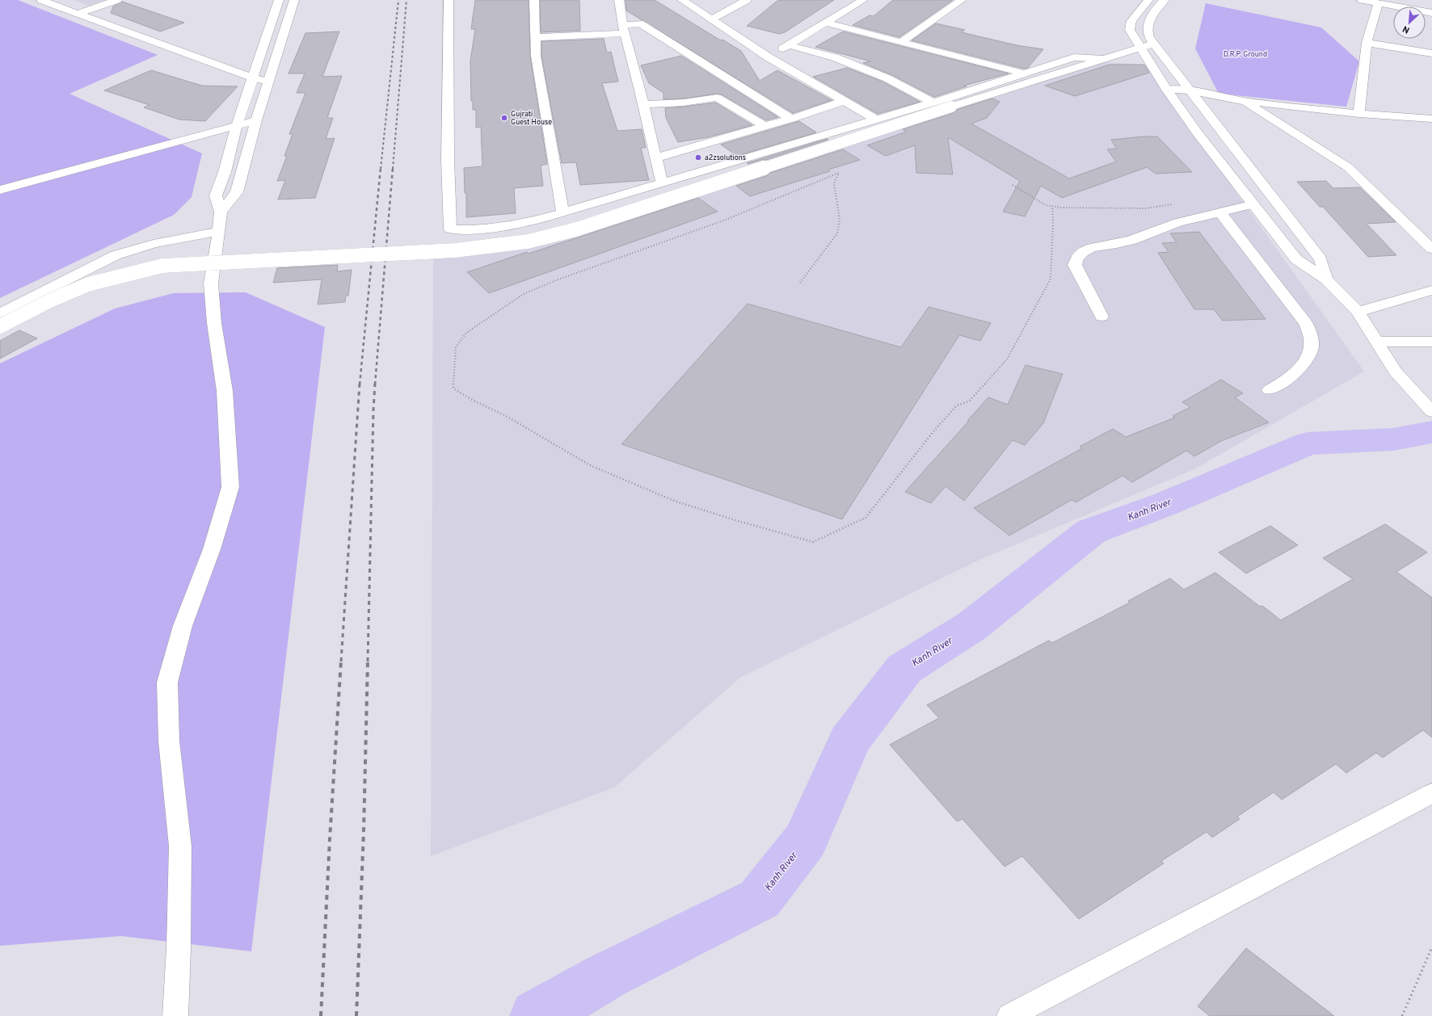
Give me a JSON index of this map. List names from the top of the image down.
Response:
{
  "water": ["Kanh River"],
  "parks": ["D.R.P. Ground"],
  "places": ["Gujrati Guest House", "a2zsolutions"],
  "north": "bottom left"
}
